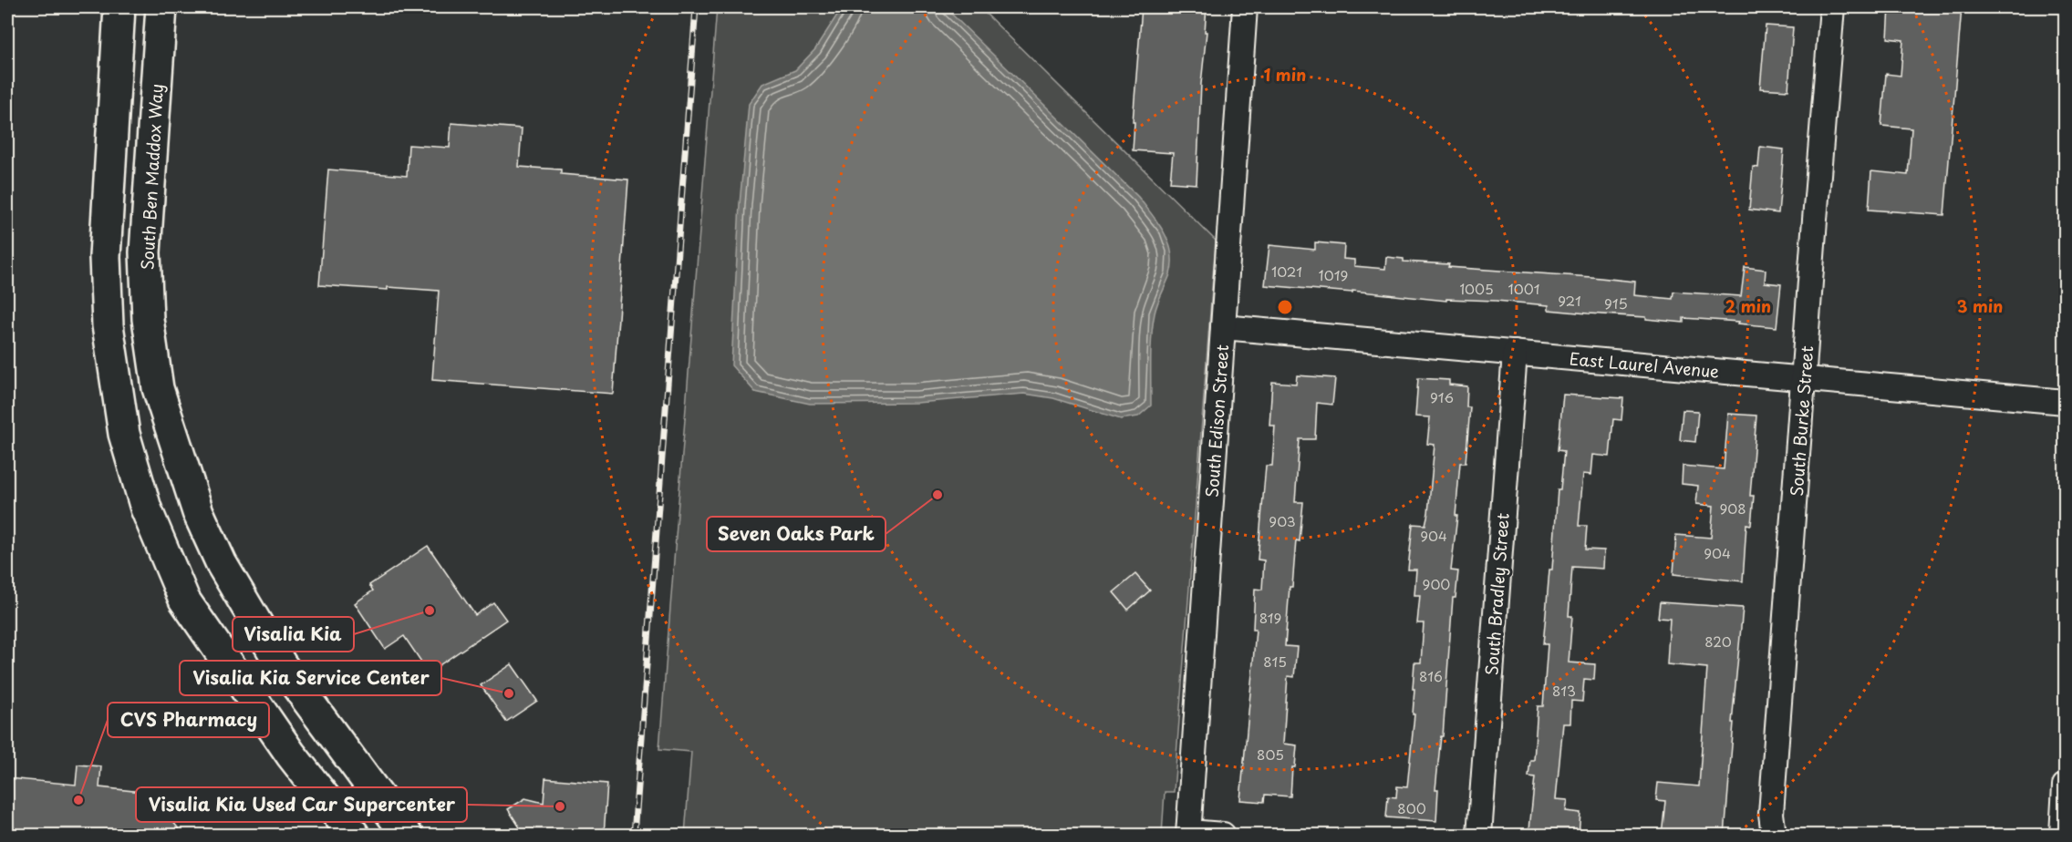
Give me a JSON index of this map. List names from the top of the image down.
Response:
{
  "streets": {
    "main road": ["South Ben Maddox Way"],
    "street": [
      "East Laurel Avenue",
      "South Edison Street",
      "South Burke Street",
      "South Bradley Street"
    ]
  },
  "crossings": [
    ["East Laurel Avenue", "South Edison Street"],
    ["East Laurel Avenue", "South Burke Street"],
    ["East Laurel Avenue", "South Bradley Street"]
  ],
  "places": [
    "Seven Oaks Park",
    "Visalia Kia",
    "Visalia Kia Service Center",
    "CVS Pharmacy",
    "Visalia Kia Used Car Supercenter"
  ],
  "house_numbers": [
    "1021",
    "1019",
    "1005",
    "1001",
    "921",
    "915",
    "916",
    "908",
    "903",
    "904",
    "904",
    "900",
    "819",
    "820",
    "815",
    "816",
    "813",
    "805",
    "800"
  ],
  "rings": ["1 min", "2 min", "3 min"]
}
